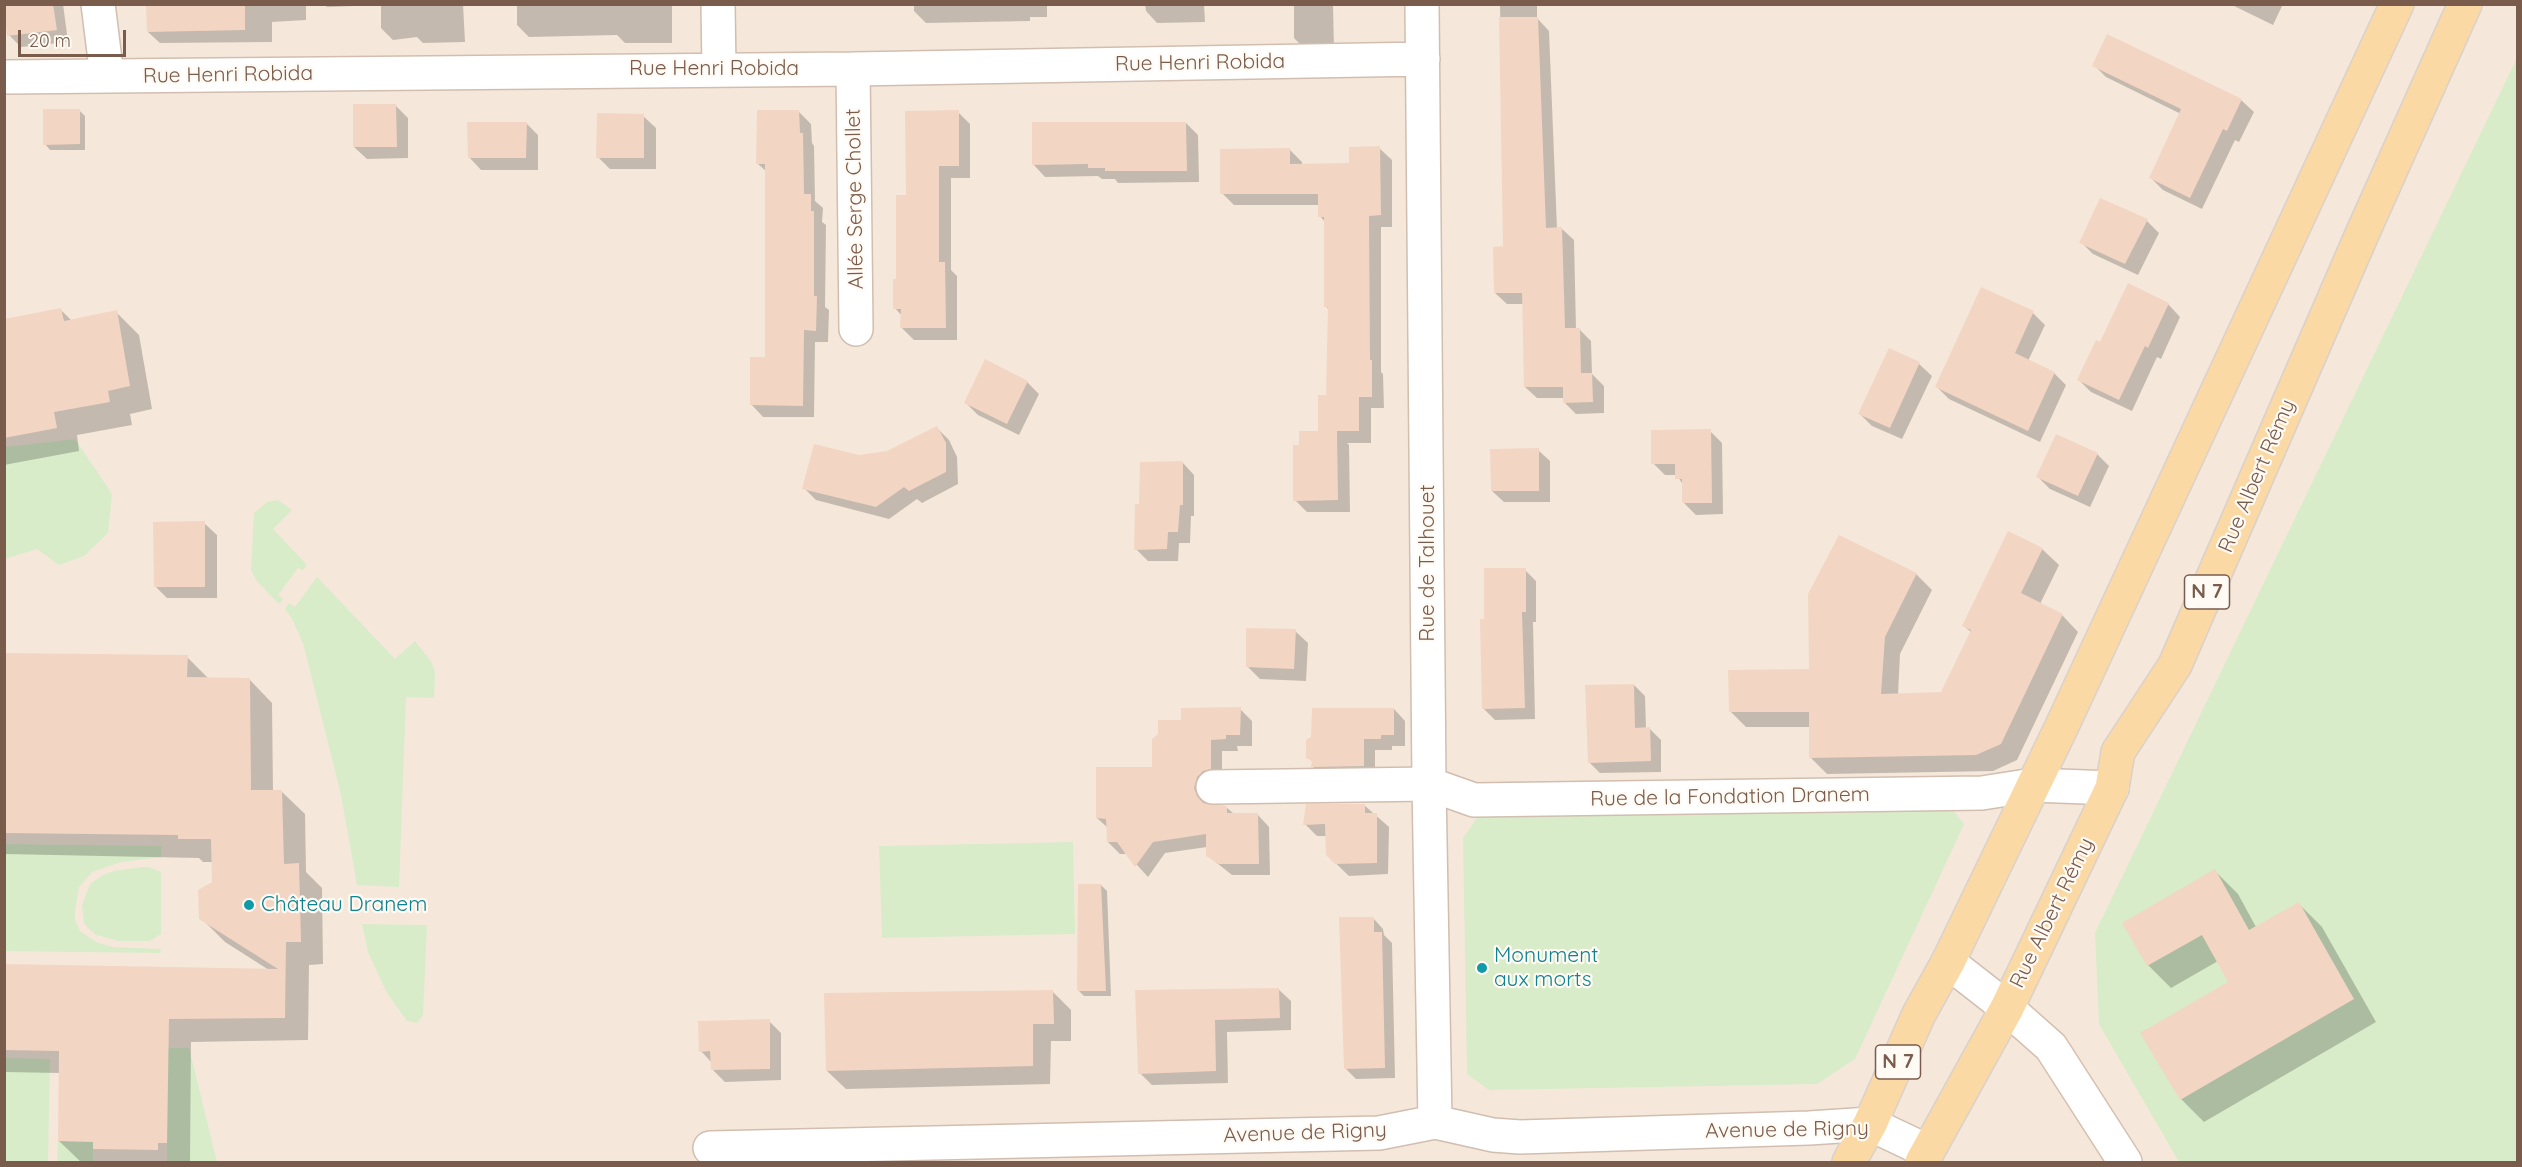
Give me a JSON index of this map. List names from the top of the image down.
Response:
{
  "streets": {
    "main road": ["Rue Albert Rémy", "N 7"],
    "street": [
      "Rue Henri Robida",
      "Allée Serge Chollet",
      "Rue de Talhouet",
      "Rue de la Fondation Dranem",
      "Avenue de Rigny"
    ]
  },
  "crossings": [
    ["Rue Henri Robida", "Allée Serge Chollet"],
    ["Rue Henri Robida", "Rue de Talhouet"],
    ["Rue Albert Rémy", "Rue de la Fondation Dranem"],
    ["Rue Albert Rémy", "Avenue de Rigny"],
    ["Rue de Talhouet", "Rue de la Fondation Dranem"],
    ["Rue de Talhouet", "Avenue de Rigny"],
    ["N 7", "Rue de la Fondation Dranem"],
    ["N 7", "Avenue de Rigny"]
  ],
  "places": ["Château Dranem", "Monument aux morts"],
  "scale_bar": "20 m"
}
